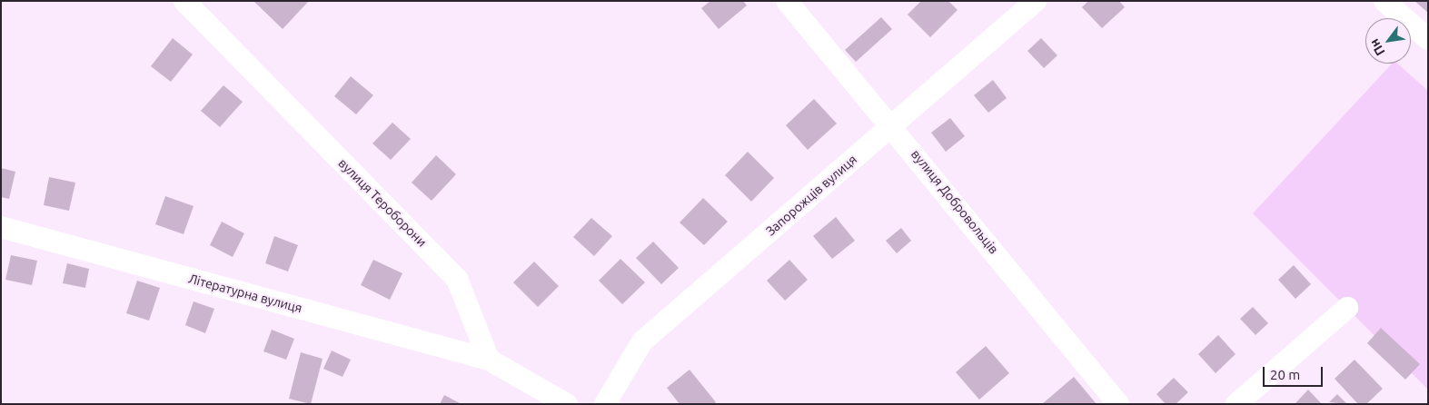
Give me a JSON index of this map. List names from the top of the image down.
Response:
{
  "streets": {
    "street": [
      "Запорожців вулиця",
      "вулиця Добровольців",
      "вулиця Тероборони",
      "Літературна вулиця"
    ]
  },
  "crossings": [
    ["Запорожців вулиця", "вулиця Добровольців"],
    ["вулиця Тероборони", "Літературна вулиця"]
  ],
  "scale_bar": "20 m",
  "north": "bottom left"
}
